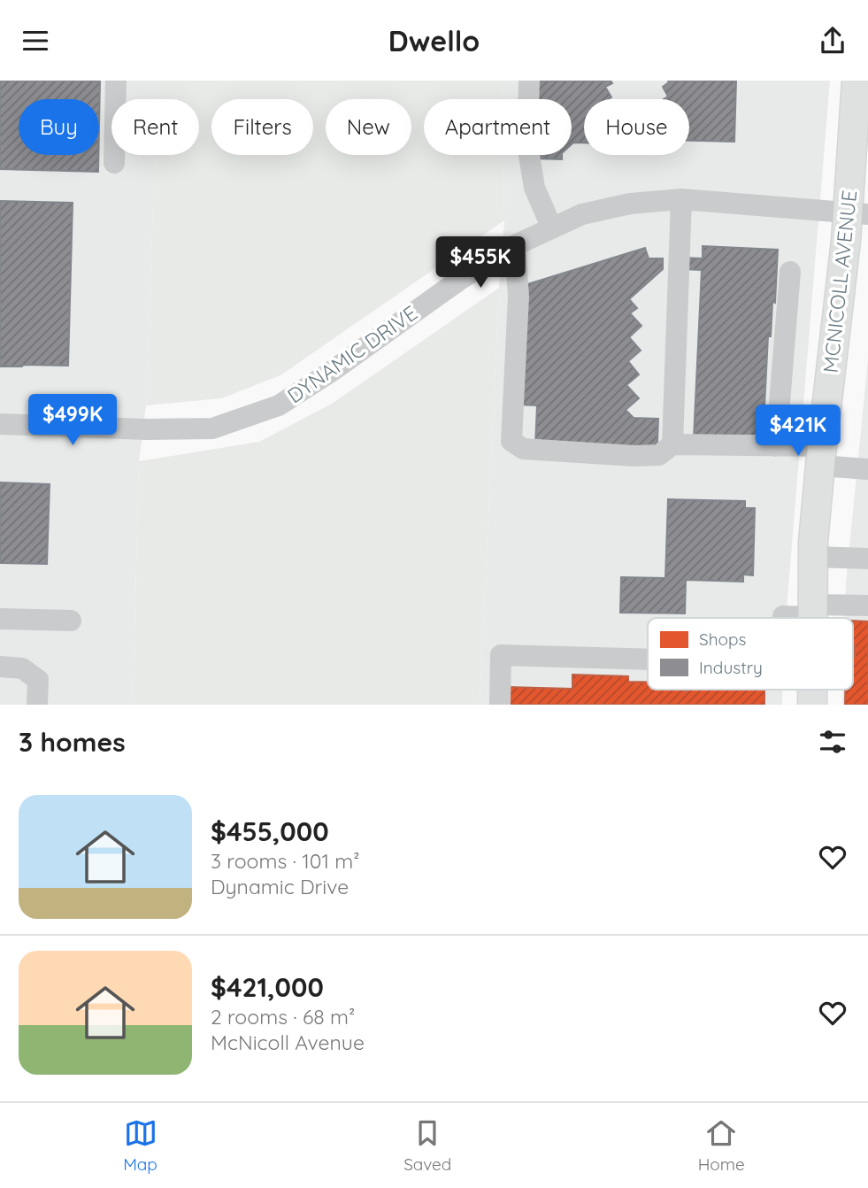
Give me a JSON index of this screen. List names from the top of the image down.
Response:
{
  "streets": {
    "main road": ["MCNICOLL AVENUE"],
    "street": ["DYNAMIC DRIVE"]
  },
  "crossings": [
    ["MCNICOLL AVENUE", "DYNAMIC DRIVE"]
  ],
  "legend": ["Shops", "Industry"],
  "page": {
    "header": "Dwello",
    "chip": [
      "Buy",
      "Rent",
      "Filters",
      "New",
      "Apartment",
      "House"
    ],
    "price": ["$455K", "$499K", "$421K"],
    "heading": "3 homes",
    "list": [
      {
        "name": "$455,000",
        "note": "3 rooms · 101 m² · Dynamic Drive"
      },
      {
        "name": "$421,000",
        "note": "2 rooms · 68 m² · McNicoll Avenue"
      }
    ],
    "tabs": ["Map", "Saved", "Home"]
  }
}
